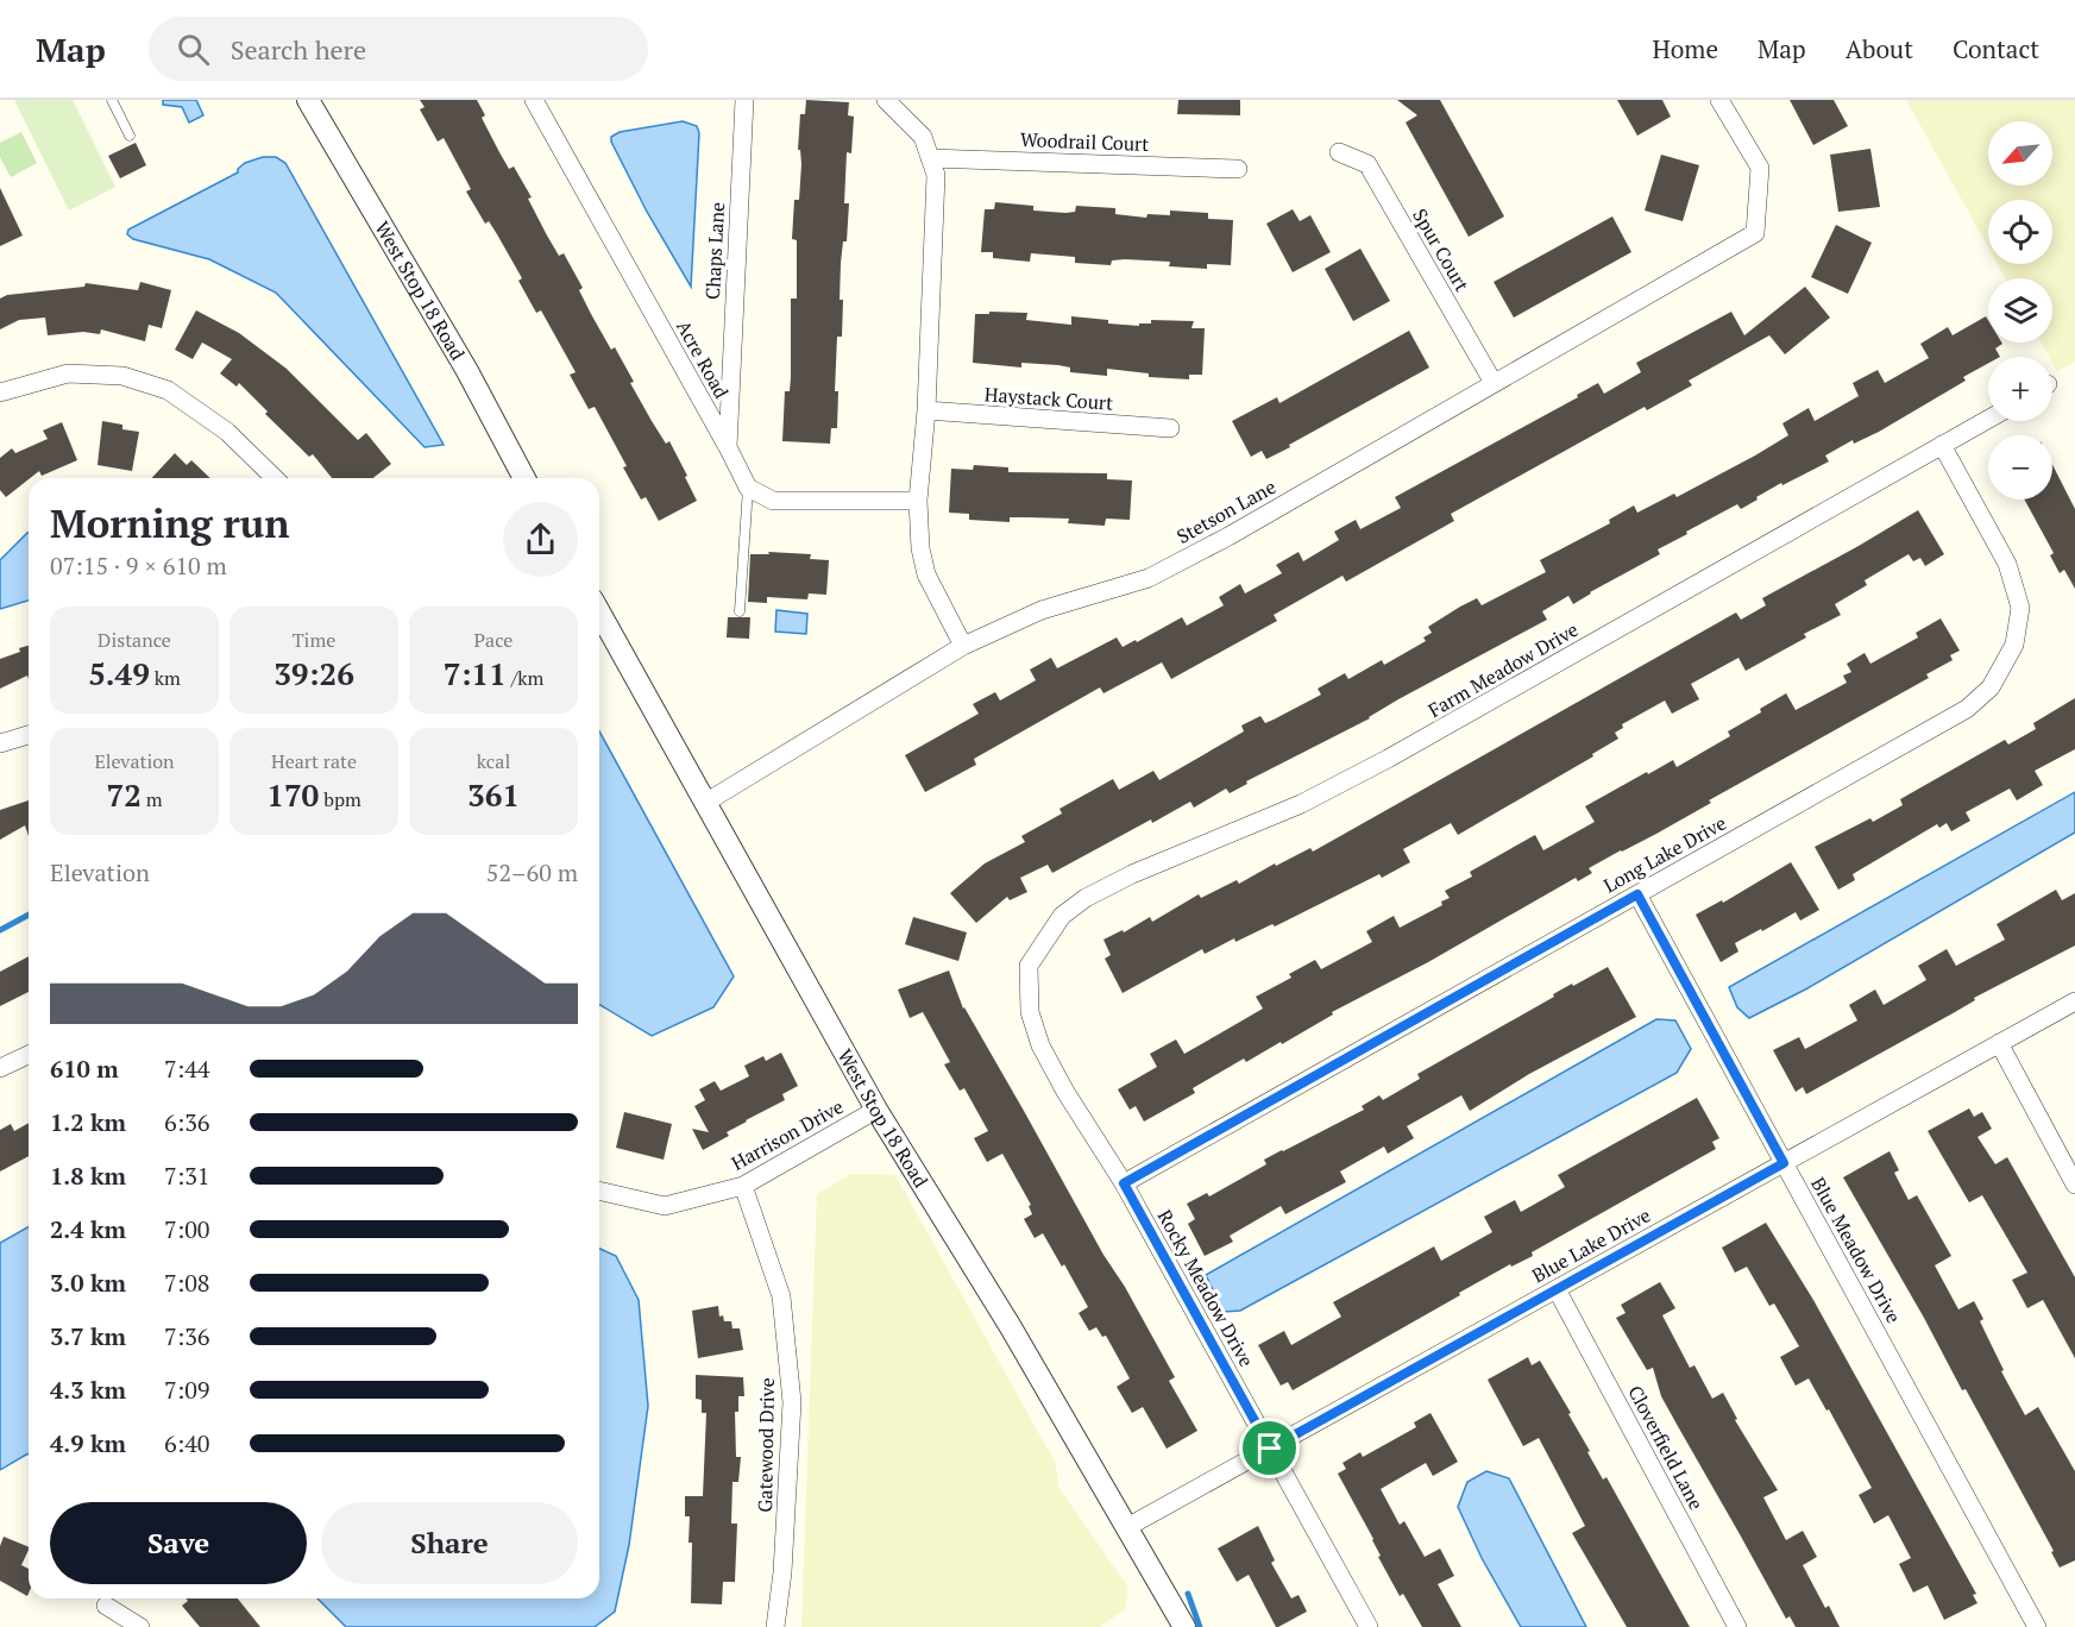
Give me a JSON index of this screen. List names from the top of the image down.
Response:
{
  "streets": {
    "street": [
      "Woodrail Court",
      "Spur Court",
      "Chaps Lane",
      "West Stop 18 Road",
      "Acre Road",
      "Haystack Court",
      "Stetson Lane",
      "Farm Meadow Drive",
      "Long Lake Drive",
      "Harrison Drive",
      "Blue Lake Drive",
      "Blue Meadow Drive",
      "Rocky Meadow Drive",
      "Gatewood Drive",
      "Cloverfield Lane"
    ]
  },
  "crossings": [
    ["Spur Court", "Stetson Lane"],
    ["Chaps Lane", "Acre Road"],
    ["West Stop 18 Road", "Stetson Lane"],
    ["West Stop 18 Road", "Harrison Drive"],
    ["West Stop 18 Road", "Blue Lake Drive"],
    ["Farm Meadow Drive", "Long Lake Drive"],
    ["Farm Meadow Drive", "Rocky Meadow Drive"],
    ["Long Lake Drive", "Blue Meadow Drive"],
    ["Long Lake Drive", "Rocky Meadow Drive"],
    ["Harrison Drive", "Gatewood Drive"],
    ["Blue Lake Drive", "Blue Meadow Drive"],
    ["Blue Lake Drive", "Rocky Meadow Drive"],
    ["Blue Lake Drive", "Cloverfield Lane"]
  ],
  "north": "bottom left",
  "page": {
    "header": "Map",
    "search": "Search here",
    "nav": [
      "Home",
      "Map",
      "About",
      "Contact"
    ],
    "map_buttons": ["+", "−"],
    "heading": ["Morning run", "07:15 · 9 × 610 m"],
    "stats": [
      ["Distance", "5.49 km"],
      ["Time", "39:26"],
      ["Pace", "7:11 /km"],
      ["Elevation", "72 m"],
      ["Heart rate", "170 bpm"],
      ["kcal", "361"]
    ],
    "chart": ["Elevation", "52–60 m"],
    "list": [
      {
        "name": "610 m",
        "note": "7:44"
      },
      {
        "name": "1.2 km",
        "note": "6:36"
      },
      {
        "name": "1.8 km",
        "note": "7:31"
      },
      {
        "name": "2.4 km",
        "note": "7:00"
      },
      {
        "name": "3.0 km",
        "note": "7:08"
      },
      {
        "name": "3.7 km",
        "note": "7:36"
      },
      {
        "name": "4.3 km",
        "note": "7:09"
      },
      {
        "name": "4.9 km",
        "note": "6:40"
      }
    ],
    "buttons": ["Save", "Share"]
  }
}
